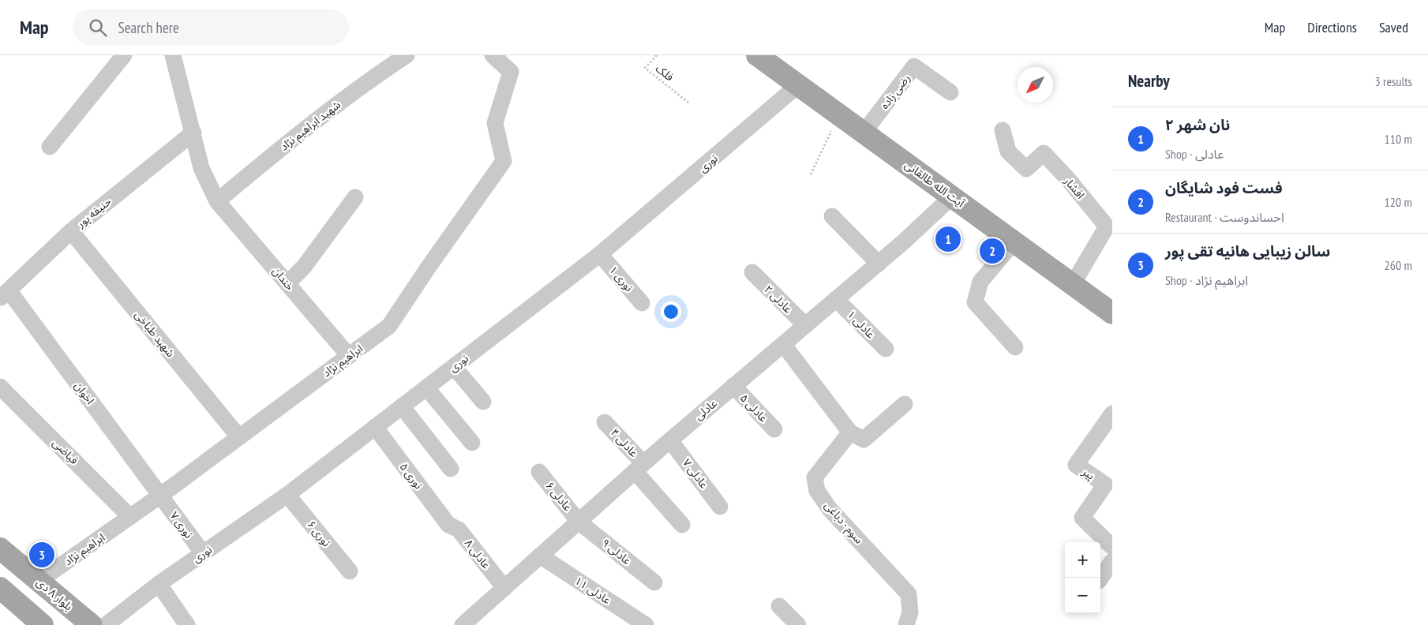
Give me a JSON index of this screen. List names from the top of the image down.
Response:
{
  "streets": {
    "main road": ["آیت الله طالقانی", "بلوار ۸ دی"],
    "street": [
      "رضی زاده",
      "شهید ابراهیم نژاد",
      "نوری",
      "افشار",
      "حنیفه پور",
      "خندان",
      "نوری ۱",
      "عادلی ۲",
      "عادلی ۱",
      "شهید طباخی",
      "ابراهیم نژاد",
      "اخوان",
      "عادلی ۵",
      "عادلی",
      "عادلی ۴",
      "فیاضی",
      "عادلی ۷",
      "پیر",
      "نوری ۵",
      "عادلی ۶",
      "سوم - دباغی",
      "نوری ۷",
      "نوری ۶",
      "عادلی ۹",
      "عادلی ۸",
      "عادلی ۱۱"
    ],
    "path": ["فلک"]
  },
  "crossings": [
    ["رضی زاده", "آیت الله طالقانی"],
    ["شهید ابراهیم نژاد", "خندان"],
    ["نوری", "آیت الله طالقانی"],
    ["نوری", "نوری ۱"],
    ["نوری", "نوری ۵"],
    ["نوری", "نوری ۷"],
    ["نوری", "نوری ۶"],
    ["آیت الله طالقانی", "افشار"],
    ["آیت الله طالقانی", "عادلی"],
    ["حنیفه پور", "شهید طباخی"],
    ["حنیفه پور", "اخوان"],
    ["خندان", "ابراهیم نژاد"],
    ["عادلی ۲", "عادلی"],
    ["عادلی ۱", "عادلی"],
    ["شهید طباخی", "ابراهیم نژاد"],
    ["ابراهیم نژاد", "اخوان"],
    ["ابراهیم نژاد", "فیاضی"],
    ["ابراهیم نژاد", "نوری ۷"],
    ["ابراهیم نژاد", "بلوار ۸ دی"],
    ["اخوان", "نوری ۷"],
    ["عادلی ۵", "عادلی"],
    ["عادلی", "عادلی ۴"],
    ["عادلی", "عادلی ۷"],
    ["عادلی", "عادلی ۶"],
    ["عادلی", "عادلی ۹"],
    ["عادلی", "عادلی ۸"],
    ["عادلی", "عادلی ۱۱"],
    ["نوری ۵", "عادلی ۸"],
    ["عادلی ۶", "عادلی ۹"]
  ],
  "north": "bottom left",
  "page": {
    "header": "Map",
    "search": "Search here",
    "nav": ["Map", "Directions", "Saved"],
    "heading": ["Nearby", "3 results"],
    "list": [
      {
        "mark": "1",
        "name": "نان شهر ۲",
        "note": "Shop · عادلی",
        "value": "110 m"
      },
      {
        "mark": "2",
        "name": "فست فود شایگان",
        "note": "Restaurant · احساندوست",
        "value": "120 m"
      },
      {
        "mark": "3",
        "name": "سالن زیبایی هانیه تقی پور",
        "note": "Shop · ابراهیم نژاد",
        "value": "260 m"
      }
    ],
    "pins": ["1", "2", "3"],
    "map_buttons": ["+", "−"]
  }
}
